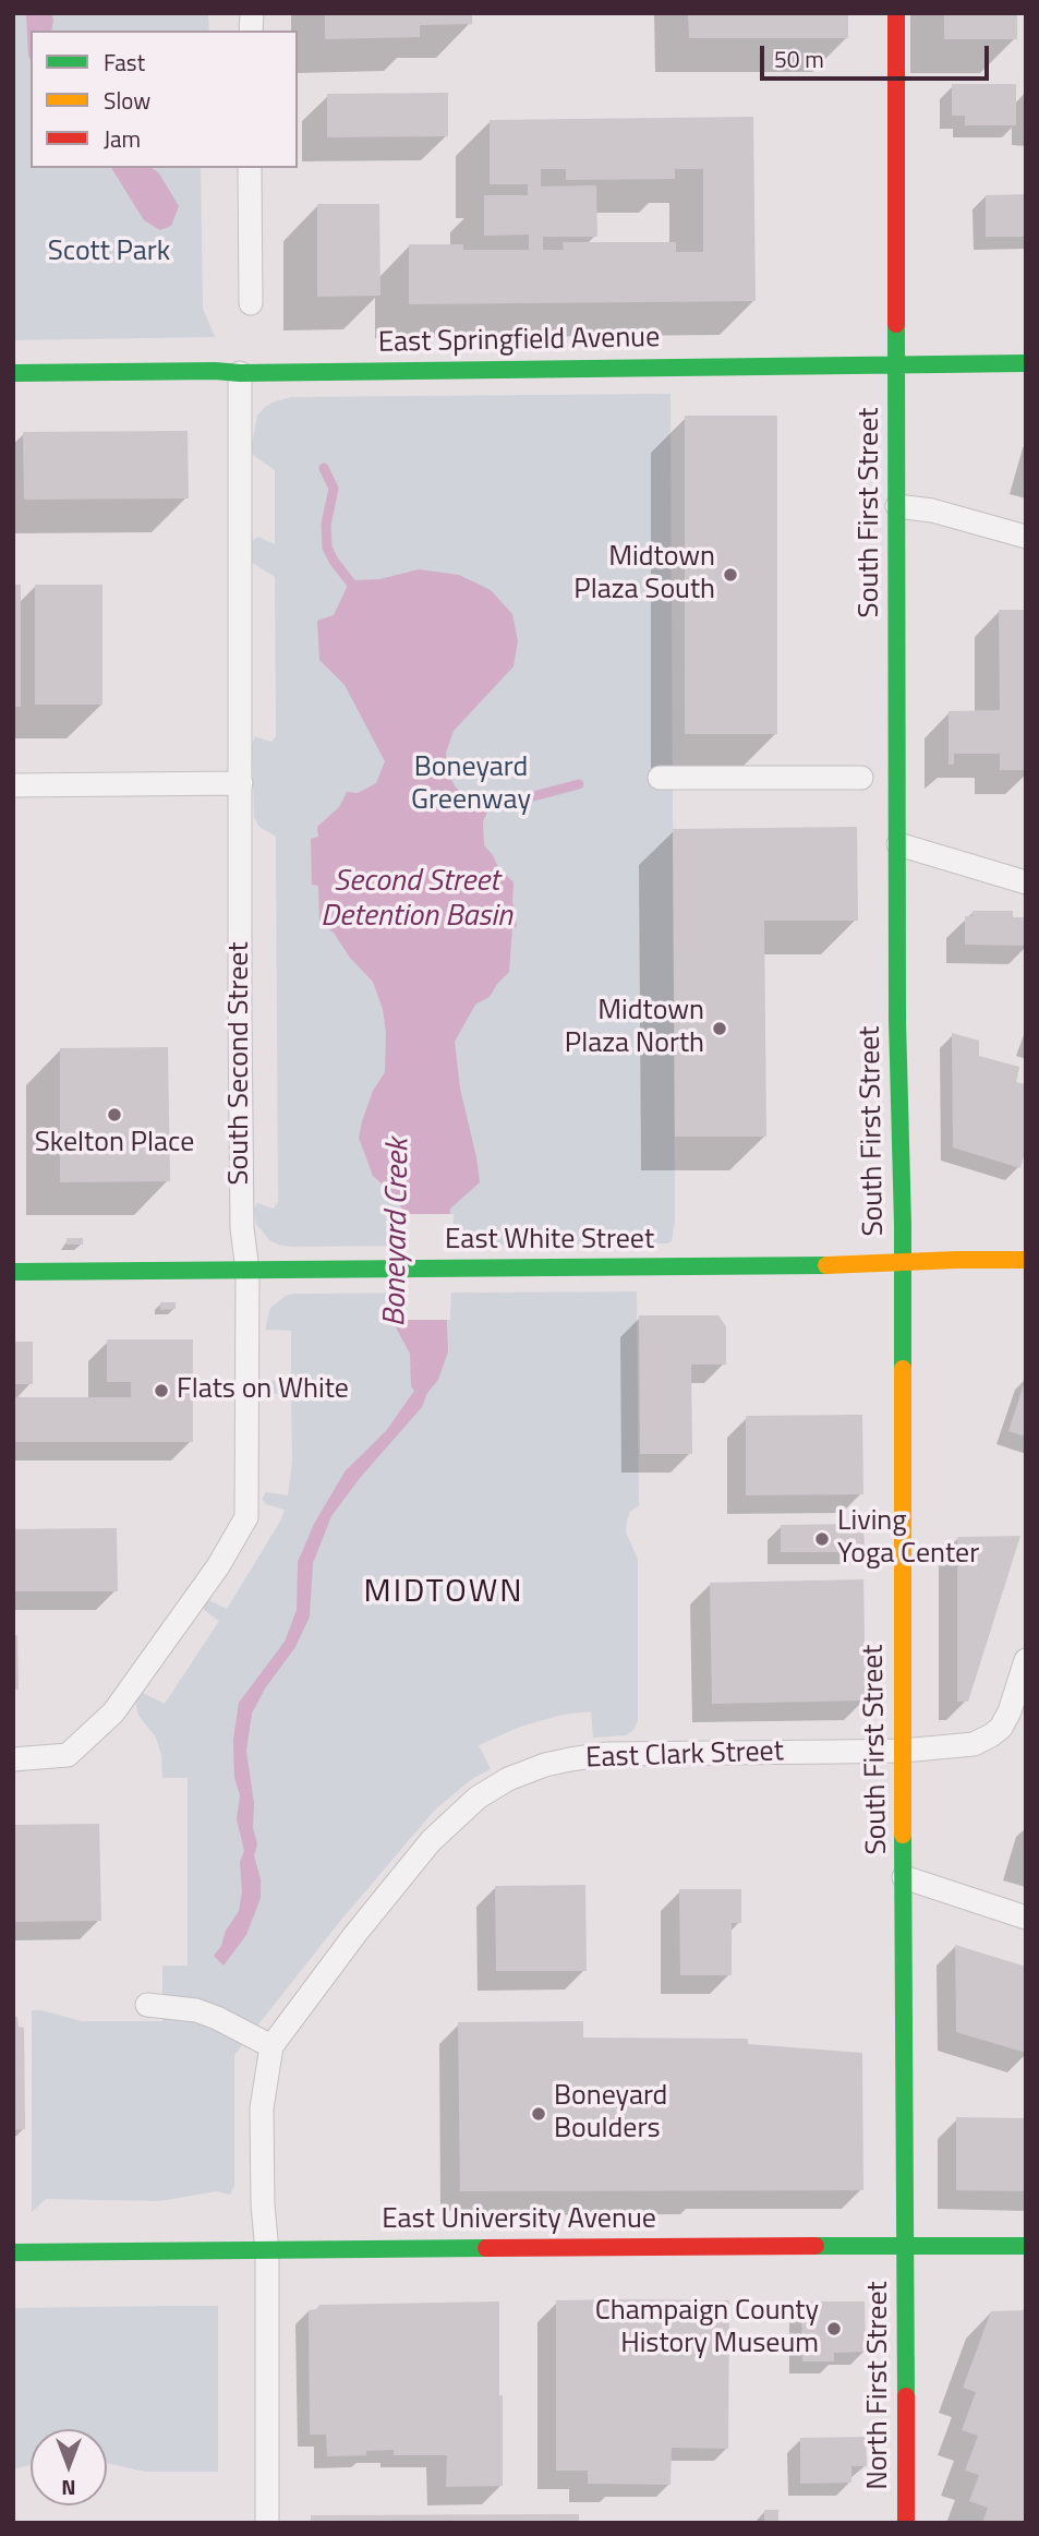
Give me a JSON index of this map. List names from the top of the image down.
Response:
{
  "streets": {
    "street": [
      "East Springfield Avenue",
      "South First Street",
      "South Second Street",
      "East White Street",
      "East Clark Street",
      "East University Avenue",
      "North First Street"
    ]
  },
  "crossings": [
    ["East Springfield Avenue", "South First Street"],
    ["East Springfield Avenue", "South Second Street"],
    ["South First Street", "East White Street"],
    ["South First Street", "East Clark Street"],
    ["South First Street", "East University Avenue"],
    ["South First Street", "North First Street"],
    ["South Second Street", "East White Street"],
    ["East University Avenue", "North First Street"]
  ],
  "districts": ["MIDTOWN"],
  "water": ["Second Street Detention Basin", "Boneyard Creek"],
  "parks": ["Scott Park", "Boneyard Greenway"],
  "places": [
    "Midtown Plaza South",
    "Midtown Plaza North",
    "Skelton Place",
    "Flats on White",
    "Living Yoga Center",
    "Boneyard Boulders",
    "Champaign County History Museum"
  ],
  "legend": ["Fast", "Slow", "Jam"],
  "scale_bar": "50 m",
  "north": "bottom"
}
